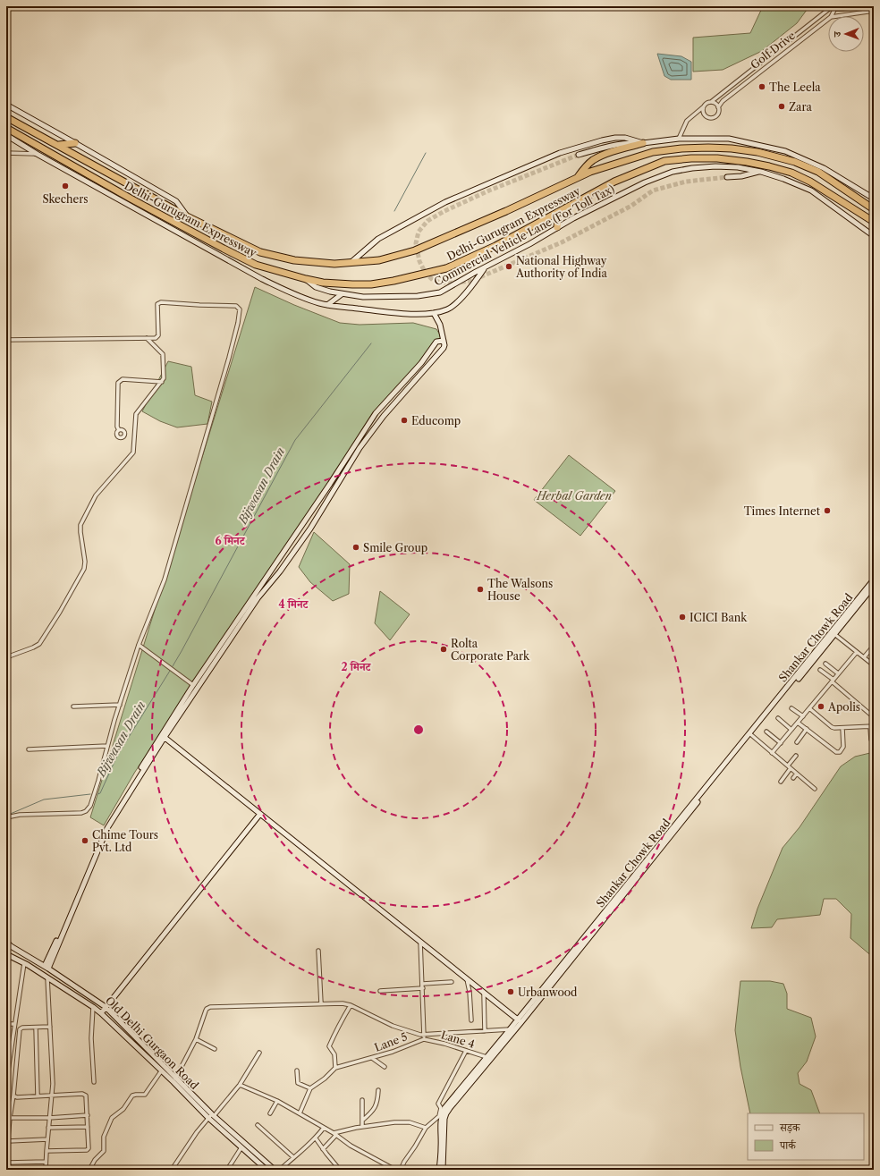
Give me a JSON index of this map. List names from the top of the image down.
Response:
{
  "streets": {
    "highway": ["Delhi-Gurugram Expressway"],
    "main road": ["Commercial Vehicle Lane (For Toll Tax)", "Shankar Chowk Road", "Old Delhi Gurgaon Road"],
    "street": ["Golf Drive", "Lane 4", "Lane 5"]
  },
  "crossings": [
    ["Delhi-Gurugram Expressway", "Commercial Vehicle Lane (For Toll Tax)"],
    ["Shankar Chowk Road", "Lane 4"],
    ["Shankar Chowk Road", "Lane 5"],
    ["Lane 4", "Lane 5"]
  ],
  "water": ["Bijwasan Drain"],
  "parks": ["Herbal Garden"],
  "places": [
    "The Leela",
    "Zara",
    "Skechers",
    "National Highway Authority of India",
    "Educomp",
    "Times Internet",
    "Smile Group",
    "The Walsons House",
    "ICICI Bank",
    "Rolta Corporate Park",
    "Apolis",
    "Chime Tours Pvt. Ltd",
    "Urbanwood"
  ],
  "legend": ["सड़क", "पार्क"],
  "north": "left",
  "rings": ["6 मिनट", "4 मिनट", "2 मिनट"]
}
